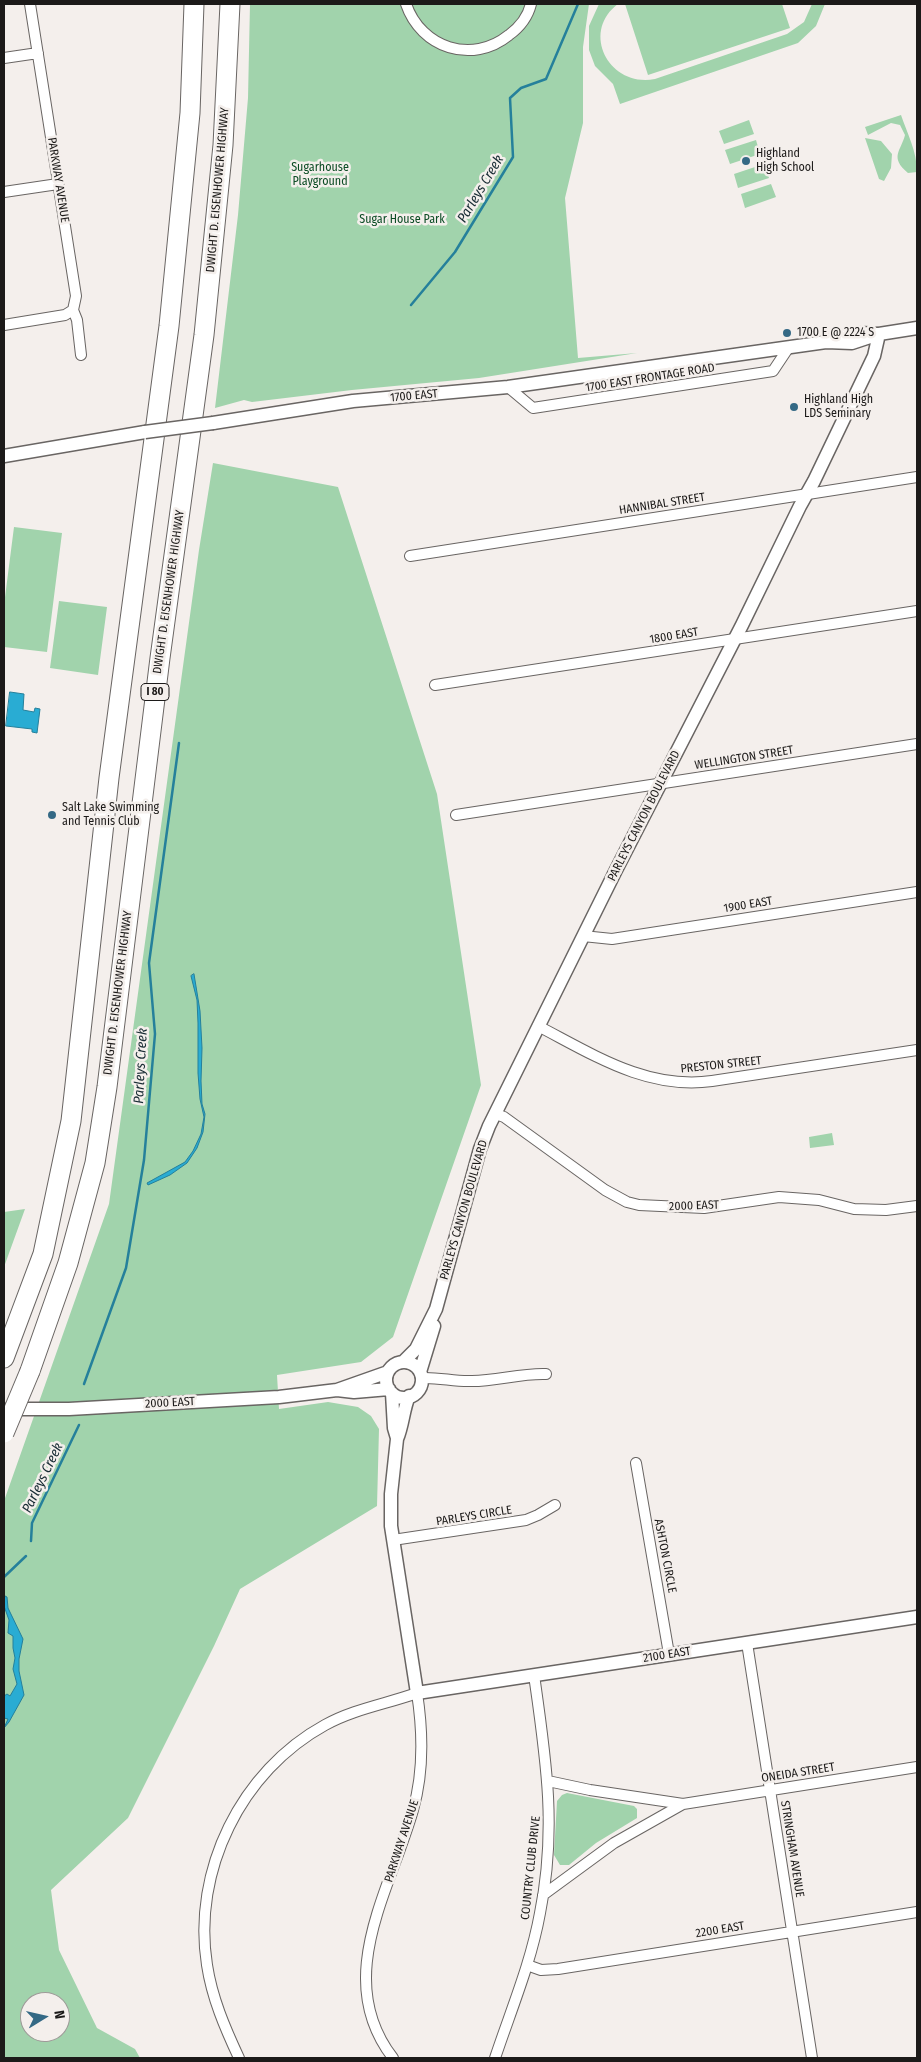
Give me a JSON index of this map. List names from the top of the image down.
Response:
{
  "streets": {
    "highway": ["DWIGHT D. EISENHOWER HIGHWAY", "I 80"],
    "street": [
      "PARKWAY AVENUE",
      "1700 EAST FRONTAGE ROAD",
      "1700 EAST",
      "HANNIBAL STREET",
      "1800 EAST",
      "WELLINGTON STREET",
      "PARLEYS CANYON BOULEVARD",
      "1900 EAST",
      "PRESTON STREET",
      "2000 EAST",
      "PARLEYS CIRCLE",
      "ASHTON CIRCLE",
      "2100 EAST",
      "ONEIDA STREET",
      "STRINGHAM AVENUE",
      "COUNTRY CLUB DRIVE",
      "2200 EAST"
    ]
  },
  "crossings": [
    ["PARKWAY AVENUE", "PARLEYS CIRCLE"],
    ["PARKWAY AVENUE", "2100 EAST"],
    ["1700 EAST FRONTAGE ROAD", "1700 EAST"],
    ["1700 EAST", "PARLEYS CANYON BOULEVARD"],
    ["HANNIBAL STREET", "PARLEYS CANYON BOULEVARD"],
    ["1800 EAST", "PARLEYS CANYON BOULEVARD"],
    ["WELLINGTON STREET", "PARLEYS CANYON BOULEVARD"],
    ["PARLEYS CANYON BOULEVARD", "1900 EAST"],
    ["PARLEYS CANYON BOULEVARD", "PRESTON STREET"],
    ["PARLEYS CANYON BOULEVARD", "2000 EAST"],
    ["ASHTON CIRCLE", "2100 EAST"],
    ["2100 EAST", "STRINGHAM AVENUE"],
    ["2100 EAST", "COUNTRY CLUB DRIVE"],
    ["ONEIDA STREET", "STRINGHAM AVENUE"],
    ["ONEIDA STREET", "COUNTRY CLUB DRIVE"],
    ["STRINGHAM AVENUE", "2200 EAST"],
    ["COUNTRY CLUB DRIVE", "2200 EAST"]
  ],
  "water": ["Parleys Creek"],
  "parks": ["Sugarhouse Playground", "Sugar House Park"],
  "places": [
    "Highland High School",
    "1700 E @ 2224 S",
    "Highland High LDS Seminary",
    "Salt Lake Swimming and Tennis Club"
  ],
  "north": "right"
}
